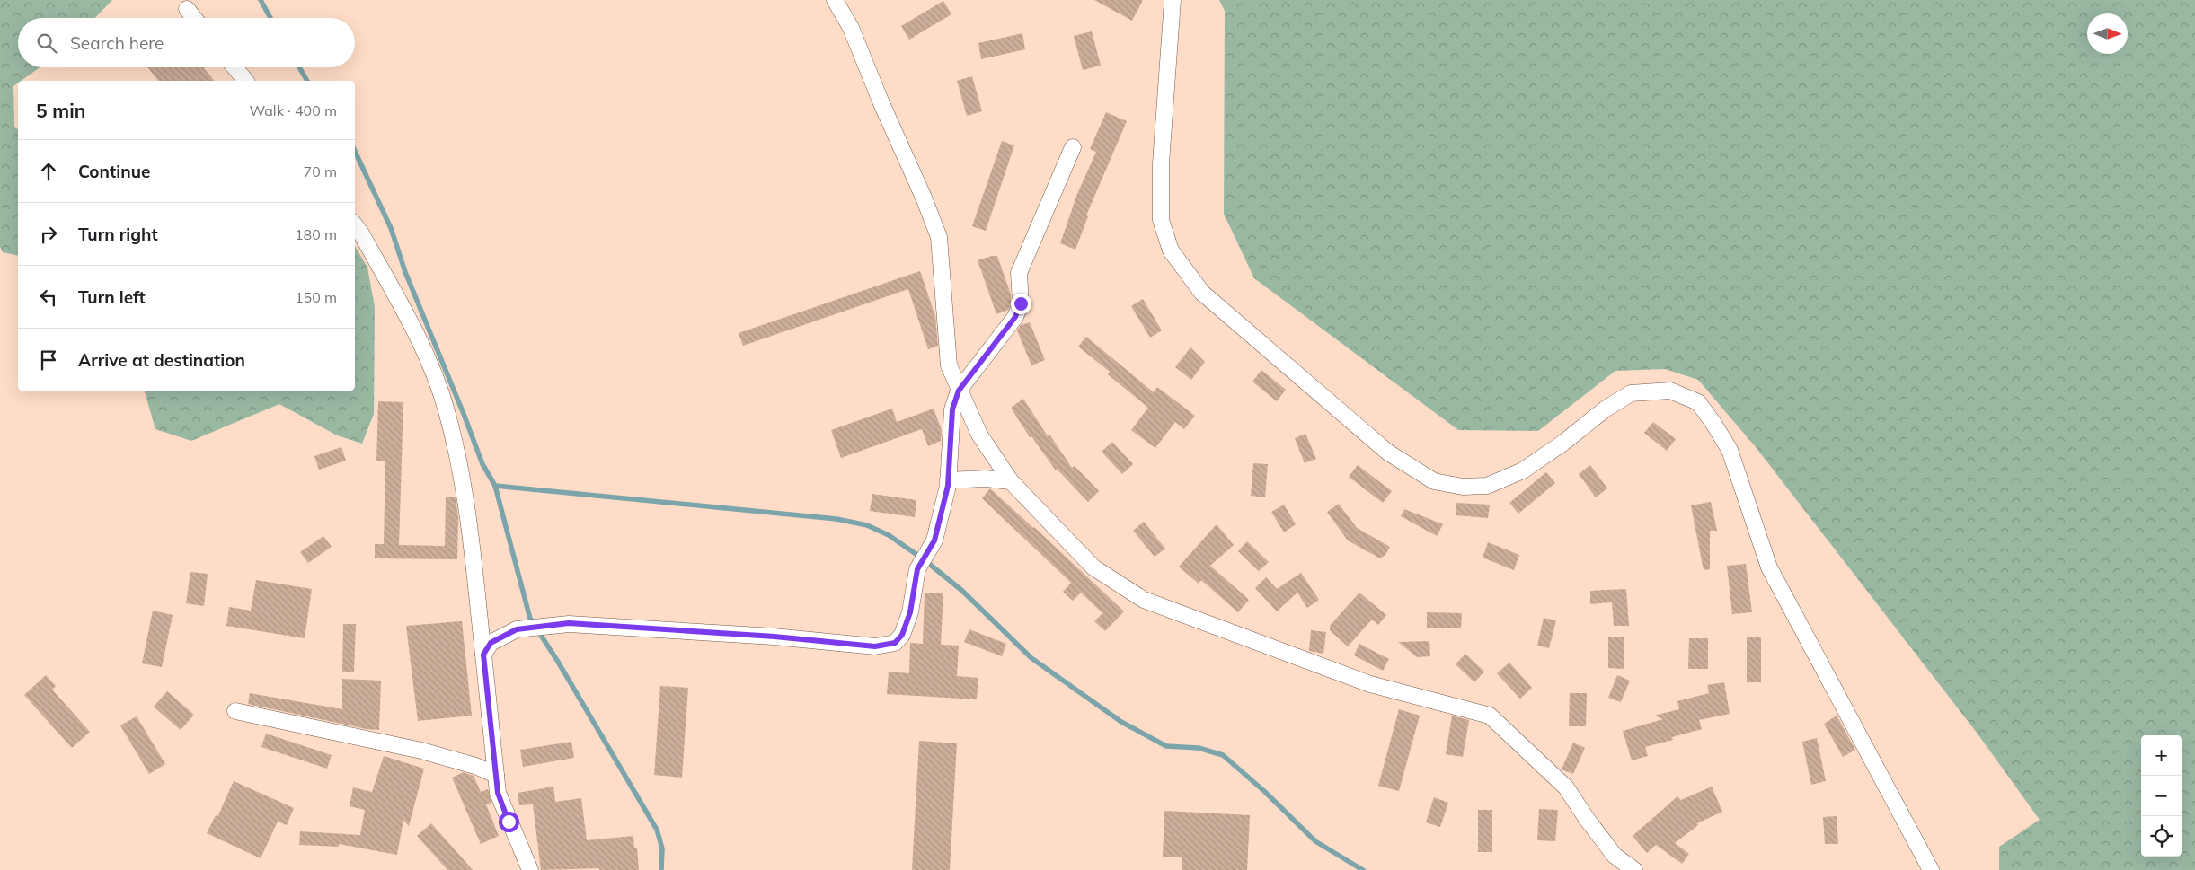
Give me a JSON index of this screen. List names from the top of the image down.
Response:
{
  "north": "right",
  "page": {
    "search": "Search here",
    "heading": ["5 min", "Walk · 400 m"],
    "list": [
      ["Continue", "70 m"],
      ["Turn right", "180 m"],
      ["Turn left", "150 m"],
      "Arrive at destination"
    ],
    "map_buttons": ["+", "−"]
  }
}
